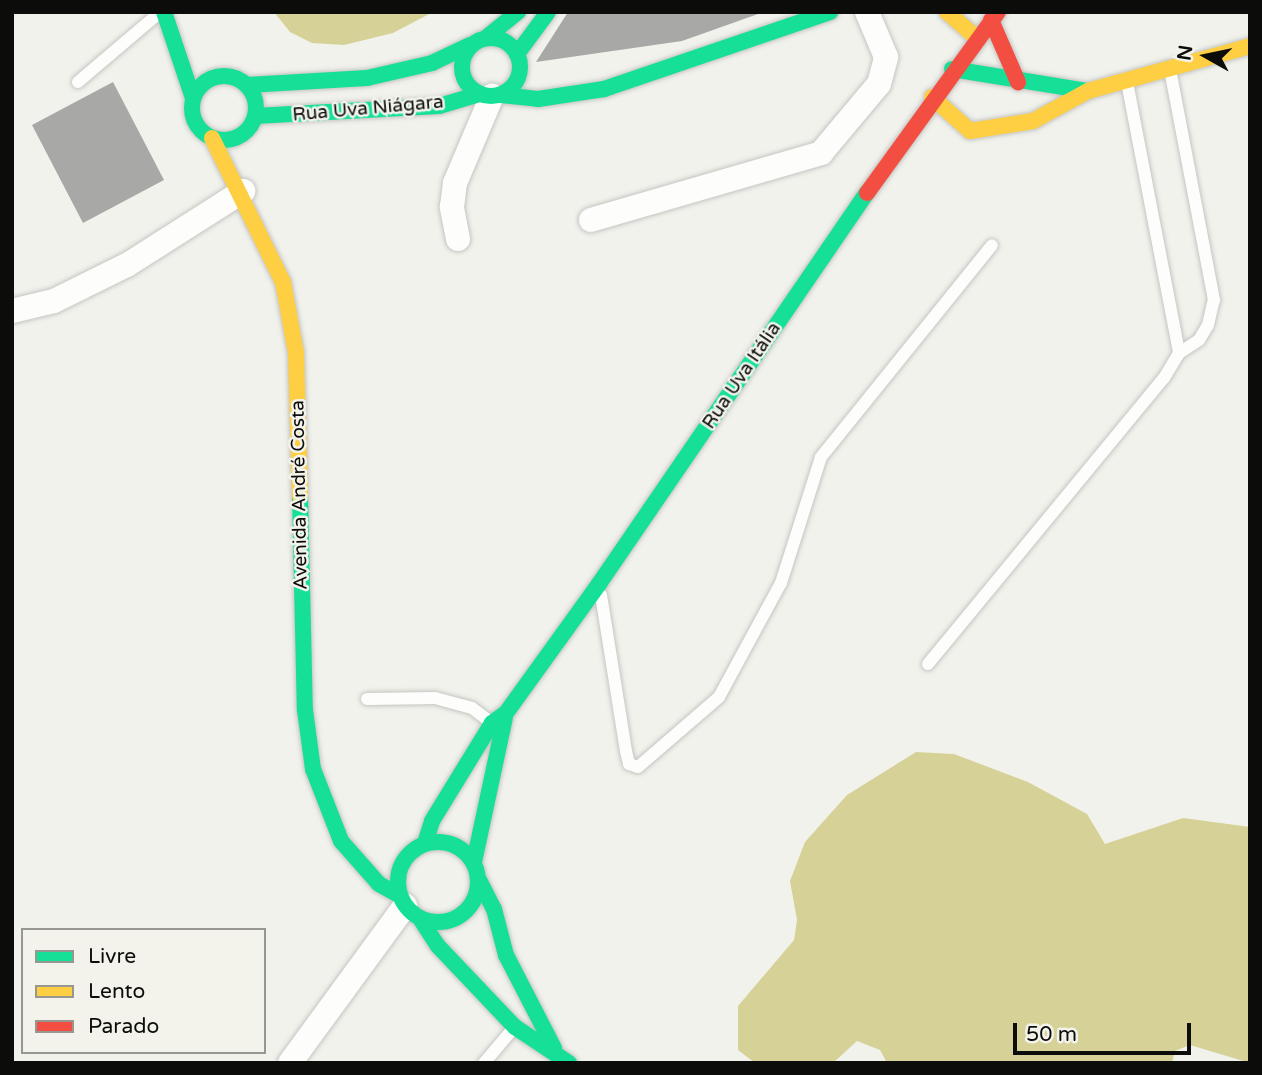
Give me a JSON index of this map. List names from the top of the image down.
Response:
{
  "streets": {
    "main road": ["Rua Uva Niágara", "Rua Uva Itália", "Avenida André Costa"]
  },
  "crossings": [
    ["Rua Uva Niágara", "Avenida André Costa"],
    ["Rua Uva Itália", "Avenida André Costa"]
  ],
  "legend": ["Livre", "Lento", "Parado"],
  "scale_bar": "50 m",
  "north": "left"
}
